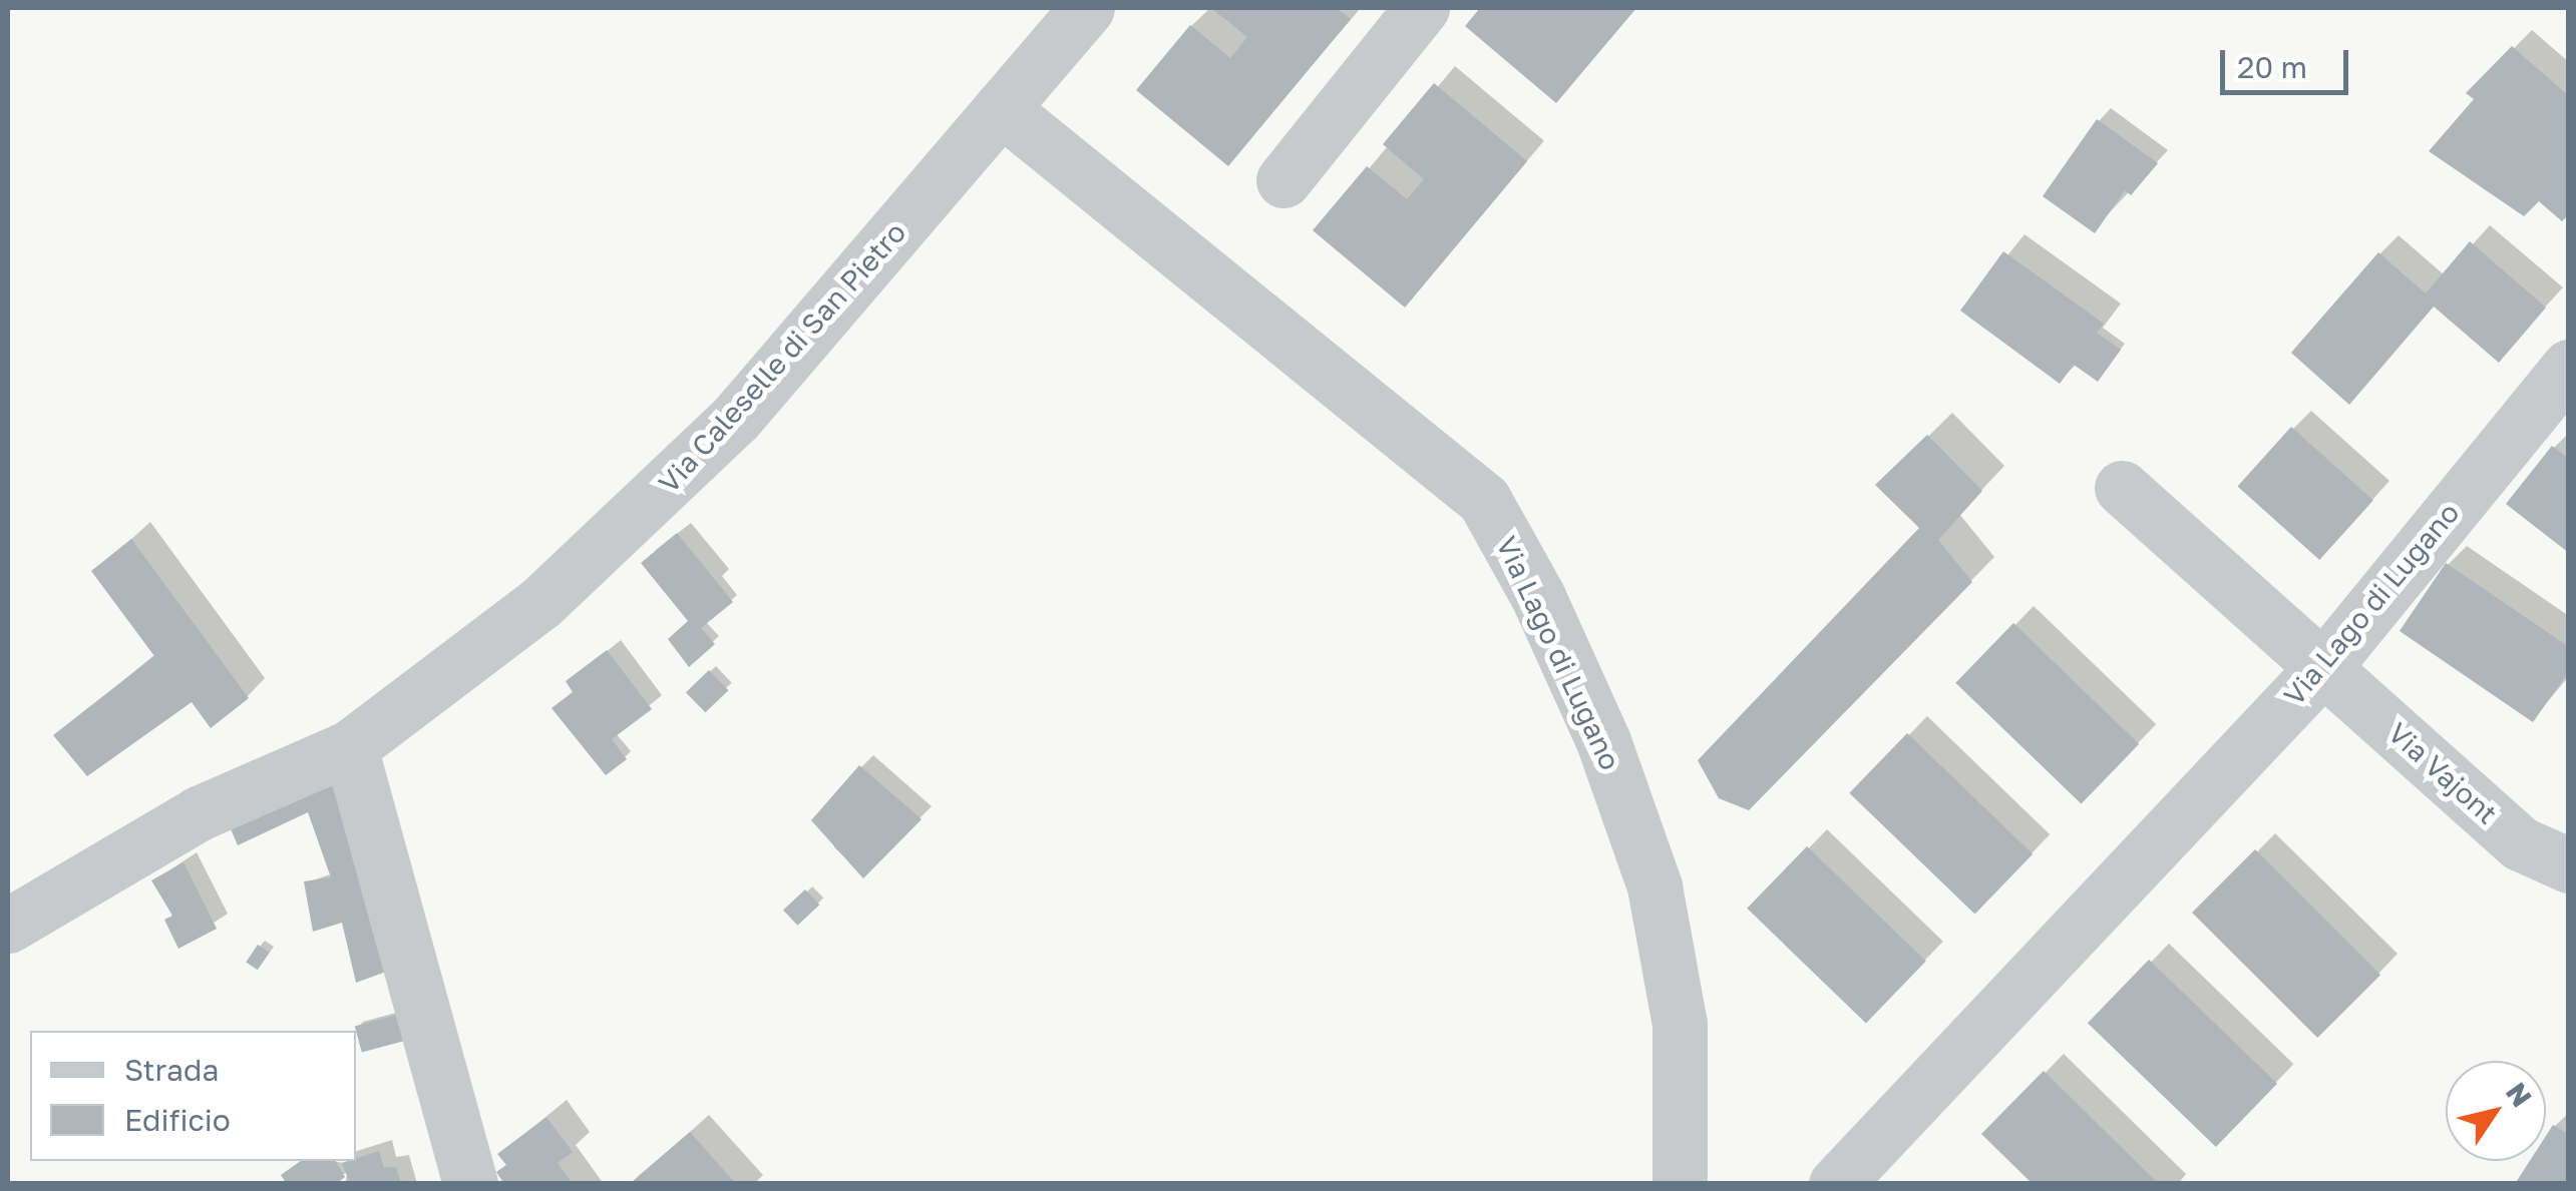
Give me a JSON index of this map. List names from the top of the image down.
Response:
{
  "streets": {
    "street": ["Via Caleselle di San Pietro", "Via Lago di Lugano", "Via Vajont"]
  },
  "crossings": [
    ["Via Caleselle di San Pietro", "Via Lago di Lugano"],
    ["Via Lago di Lugano", "Via Vajont"]
  ],
  "legend": ["Strada", "Edificio"],
  "scale_bar": "20 m",
  "north": "top right"
}
